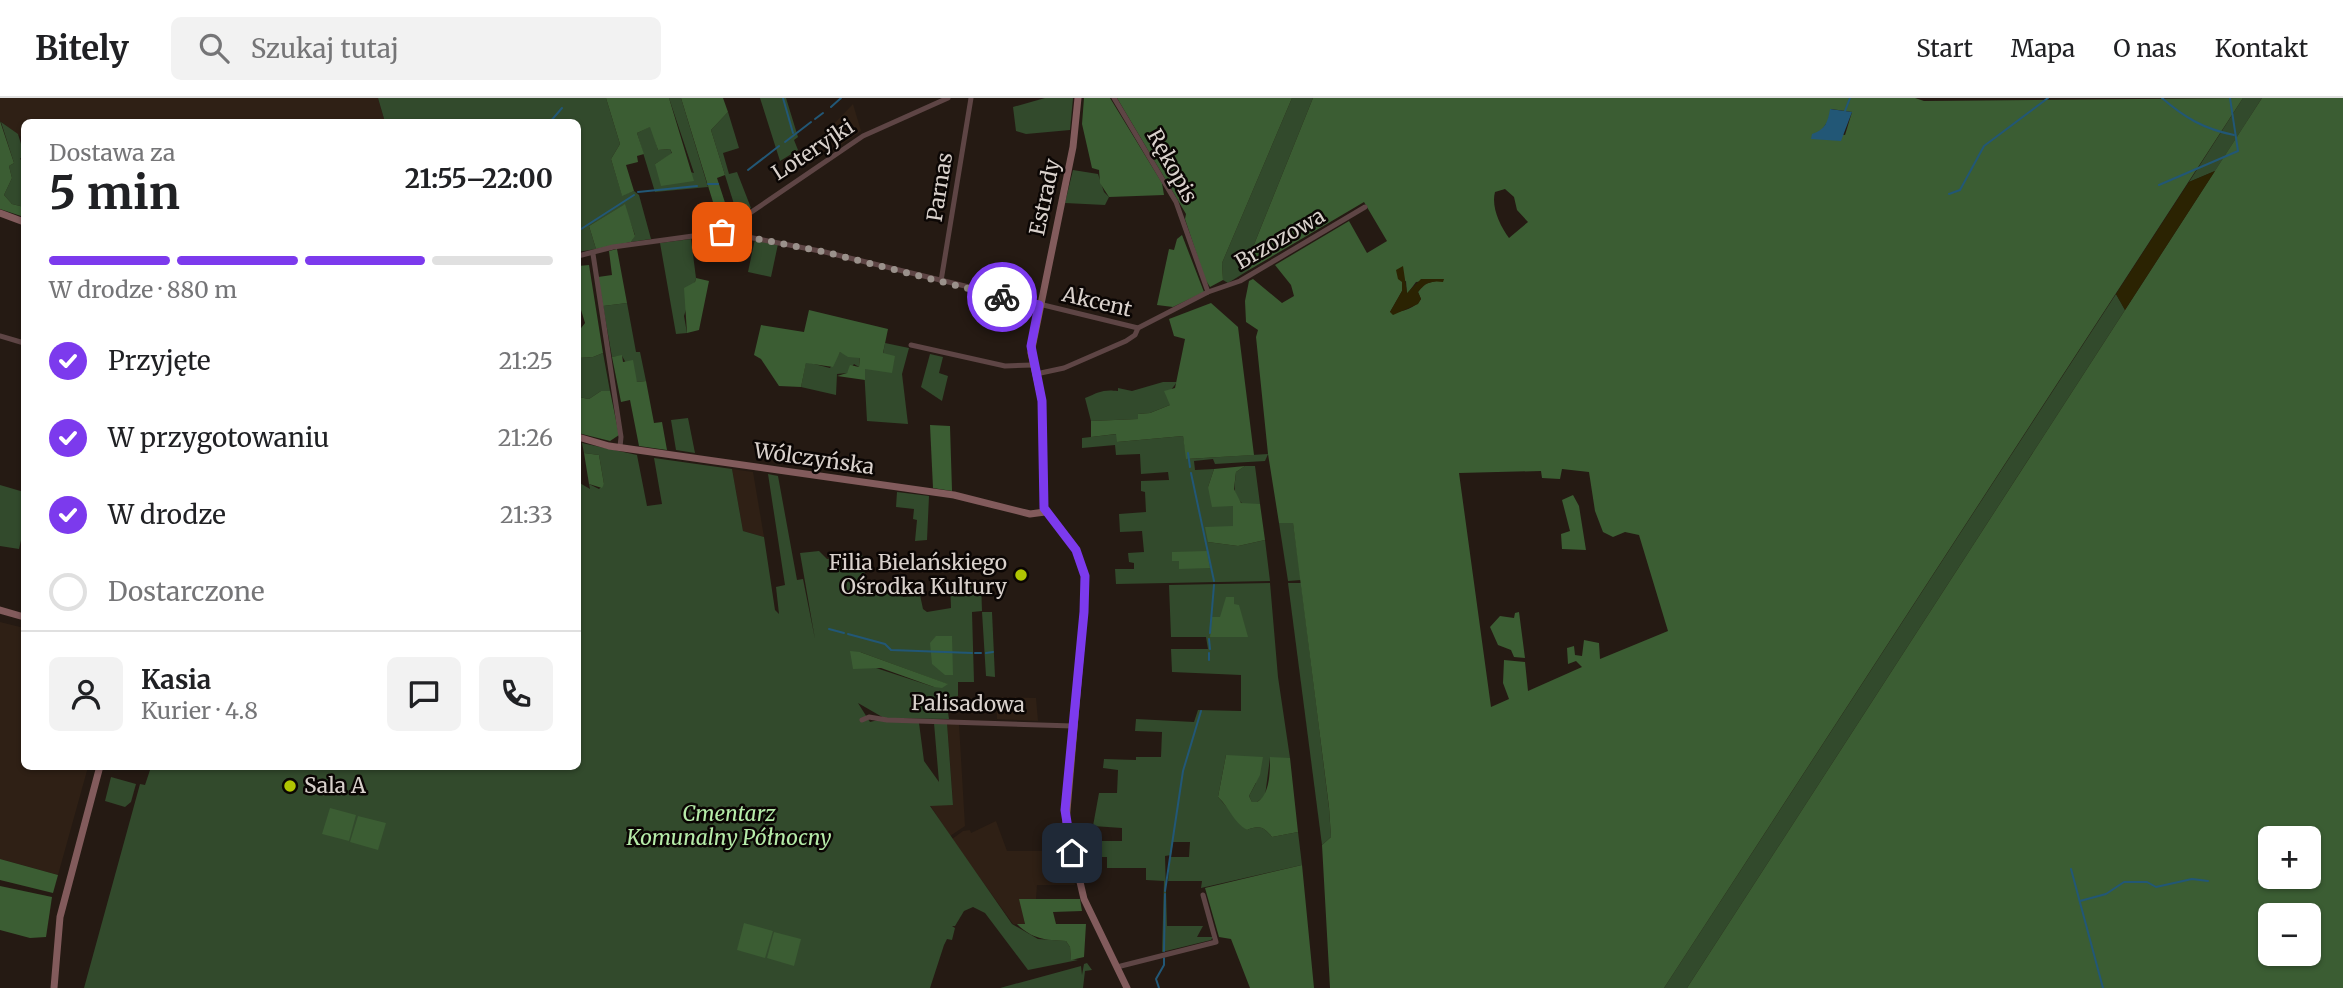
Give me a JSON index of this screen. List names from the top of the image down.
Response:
{
  "streets": {
    "main road": ["Estrady", "Wólczyńska"],
    "street": [
      "Loteryjki",
      "Rękopis",
      "Parnas",
      "Brzozowa",
      "Akcent",
      "Palisadowa"
    ]
  },
  "crossings": [
    ["Loteryjki", "Akcent"],
    ["Rękopis", "Brzozowa"],
    ["Parnas", "Akcent"],
    ["Estrady", "Brzozowa"],
    ["Estrady", "Akcent"],
    ["Estrady", "Wólczyńska"],
    ["Brzozowa", "Akcent"]
  ],
  "parks": ["Cmentarz Komunalny Północny"],
  "places": ["Filia Bielańskiego Ośrodka Kultury", "Sala A"],
  "page": {
    "header": "Bitely",
    "search": "Szukaj tutaj",
    "nav": [
      "Start",
      "Mapa",
      "O nas",
      "Kontakt"
    ],
    "heading": ["5 min", "Dostawa za", "21:55–22:00"],
    "panel": ["Kasia", "Kurier · 4.8"],
    "bar": "W drodze · 880 m",
    "list": [
      ["Przyjęte", "21:25"],
      ["W przygotowaniu", "21:26"],
      ["W drodze", "21:33"],
      "Dostarczone"
    ],
    "map_buttons": ["+", "−"]
  }
}
